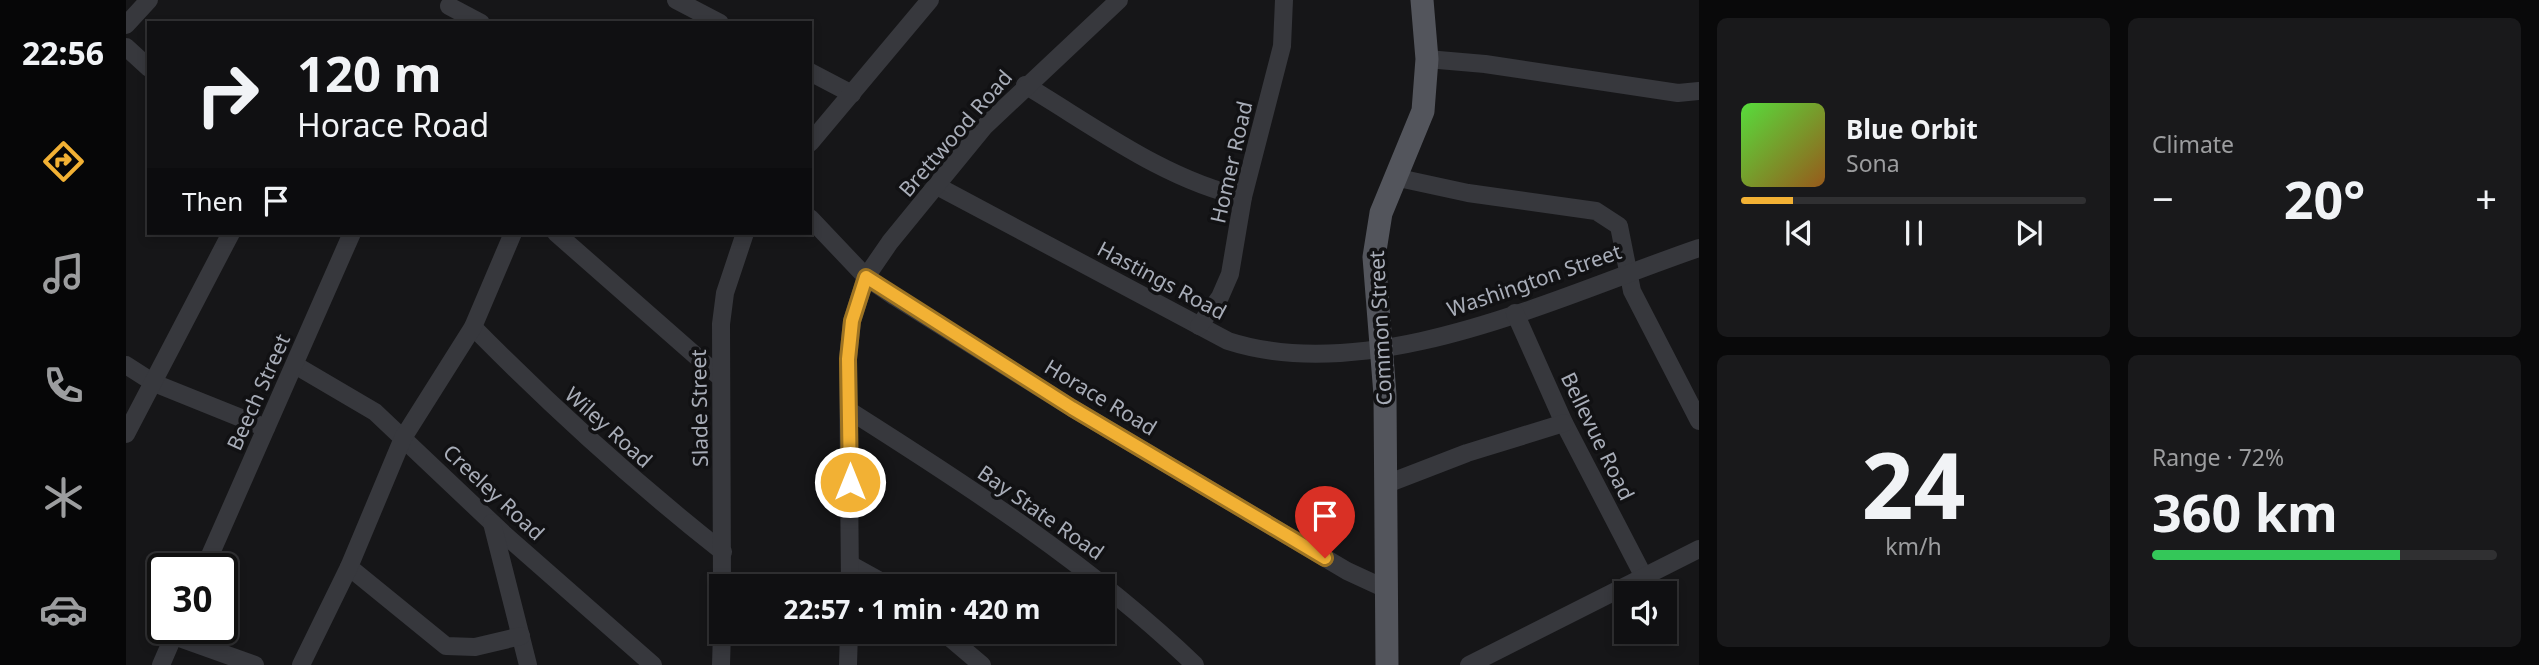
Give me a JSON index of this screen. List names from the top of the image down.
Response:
{
  "streets": {
    "main road": ["Common Street"],
    "street": [
      "Brettwood Road",
      "Homer Road",
      "Hastings Road",
      "Washington Street",
      "Beech Street",
      "Horace Road",
      "Slade Street",
      "Wiley Road",
      "Bellevue Road",
      "Creeley Road",
      "Bay State Road"
    ]
  },
  "crossings": [
    ["Brettwood Road", "Hastings Road"],
    ["Brettwood Road", "Horace Road"],
    ["Brettwood Road", "Bay State Road"],
    ["Homer Road", "Hastings Road"],
    ["Hastings Road", "Washington Street"],
    ["Hastings Road", "Common Street"],
    ["Washington Street", "Common Street"],
    ["Washington Street", "Bellevue Road"],
    ["Common Street", "Horace Road"],
    ["Beech Street", "Creeley Road"],
    ["Slade Street", "Wiley Road"]
  ],
  "page": {
    "tabs": "22:56",
    "tile": [
      "Climate",
      ["24", "km/h"],
      ["Range · 72%", "360 km"]
    ],
    "turn": ["120 m", "Horace Road"],
    "song": ["Blue Orbit", "Sona"],
    "then": "Then",
    "heat": ["−", "20°", "+"],
    "limit": "30",
    "trip": "22:57 · 1 min · 420 m"
  }
}
